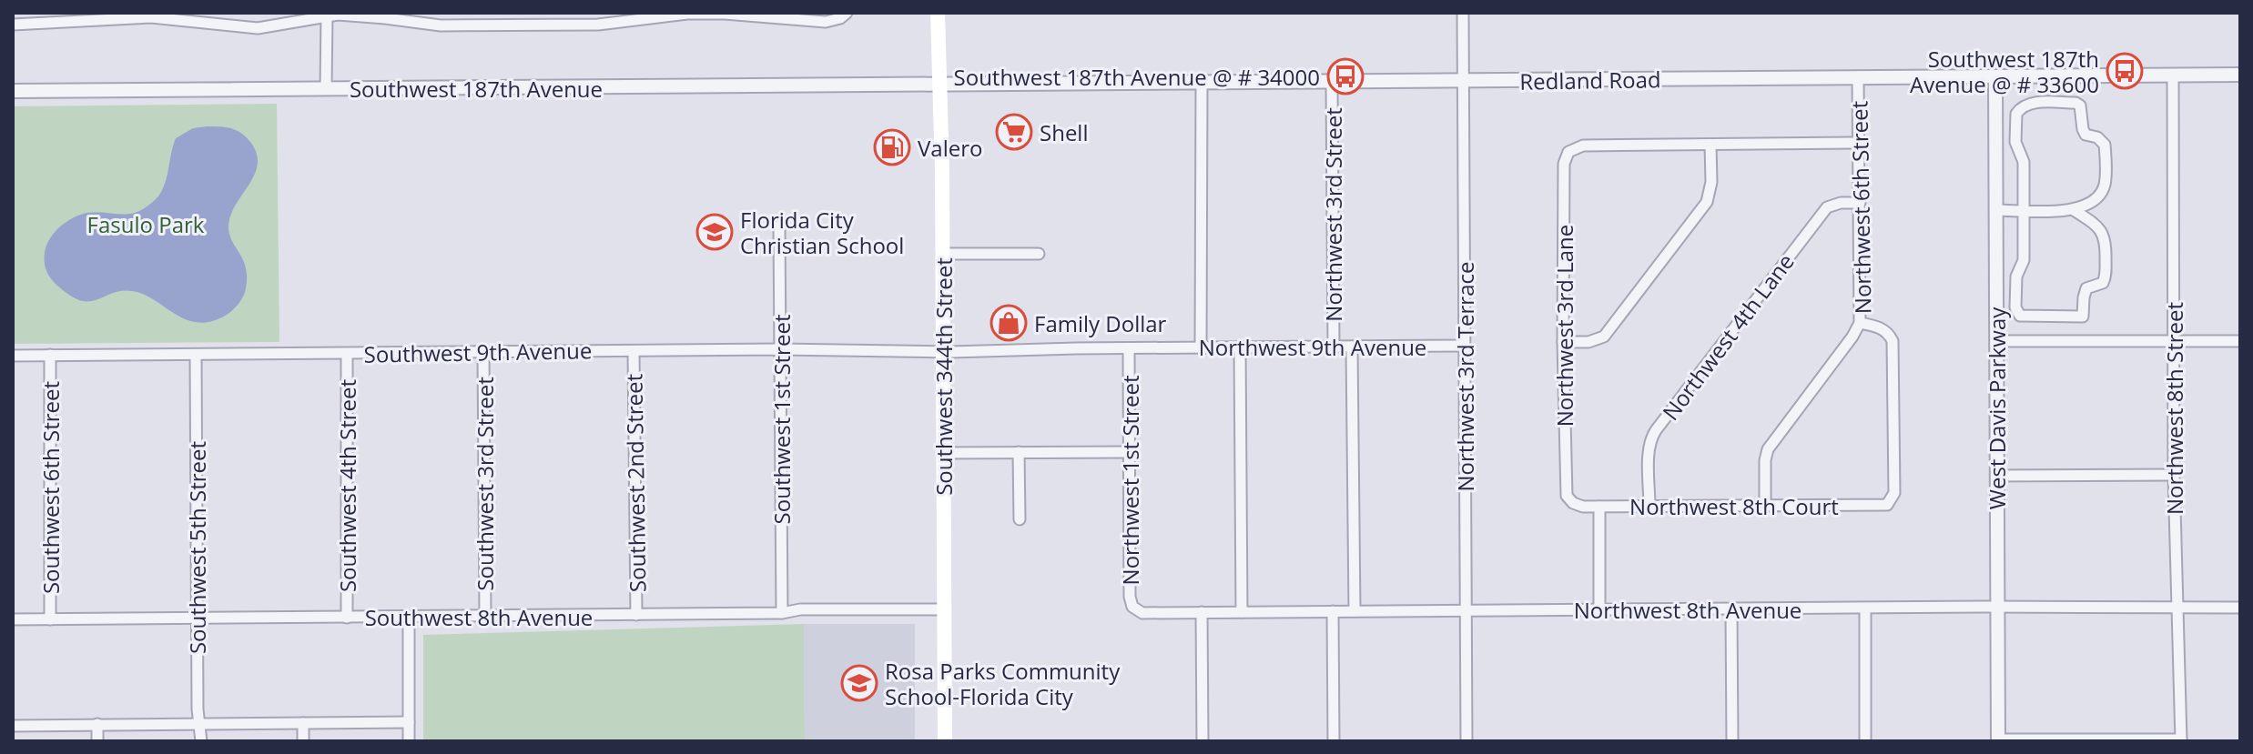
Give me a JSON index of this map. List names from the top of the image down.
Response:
{
  "streets": {
    "main road": ["Southwest 344th Street"],
    "street": [
      "Redland Road",
      "Southwest 187th Avenue",
      "Northwest 6th Street",
      "Northwest 3rd Street",
      "Northwest 3rd Lane",
      "Northwest 4th Lane",
      "Northwest 9th Avenue",
      "Southwest 9th Avenue",
      "Northwest 3rd Terrace",
      "West Davis Parkway",
      "Northwest 8th Street",
      "Southwest 1st Street",
      "Northwest 1st Street",
      "Southwest 2nd Street",
      "Southwest 3rd Street",
      "Southwest 4th Street",
      "Southwest 6th Street",
      "Northwest 8th Court",
      "Southwest 5th Street",
      "Northwest 8th Avenue",
      "Southwest 8th Avenue"
    ]
  },
  "crossings": [
    ["Redland Road", "Southwest 187th Avenue"],
    ["Redland Road", "Northwest 6th Street"],
    ["Redland Road", "Northwest 3rd Street"],
    ["Redland Road", "Southwest 344th Street"],
    ["Redland Road", "Northwest 3rd Terrace"],
    ["Redland Road", "West Davis Parkway"],
    ["Redland Road", "Northwest 8th Street"],
    ["Southwest 187th Avenue", "Southwest 344th Street"],
    ["Northwest 6th Street", "Northwest 4th Lane"],
    ["Northwest 6th Street", "Northwest 8th Court"],
    ["Northwest 3rd Street", "Northwest 9th Avenue"],
    ["Northwest 3rd Street", "Northwest 8th Avenue"],
    ["Northwest 3rd Lane", "Northwest 8th Court"],
    ["Northwest 4th Lane", "Northwest 8th Court"],
    ["Northwest 9th Avenue", "Southwest 9th Avenue"],
    ["Northwest 9th Avenue", "Southwest 344th Street"],
    ["Northwest 9th Avenue", "Northwest 3rd Terrace"],
    ["Northwest 9th Avenue", "Northwest 1st Street"],
    ["Southwest 9th Avenue", "Southwest 344th Street"],
    ["Southwest 9th Avenue", "Southwest 1st Street"],
    ["Southwest 9th Avenue", "Southwest 2nd Street"],
    ["Southwest 9th Avenue", "Southwest 3rd Street"],
    ["Southwest 9th Avenue", "Southwest 4th Street"],
    ["Southwest 9th Avenue", "Southwest 6th Street"],
    ["Southwest 9th Avenue", "Southwest 5th Street"],
    ["Southwest 344th Street", "Southwest 8th Avenue"],
    ["Northwest 3rd Terrace", "Northwest 8th Avenue"],
    ["West Davis Parkway", "Northwest 8th Avenue"],
    ["Northwest 8th Street", "Northwest 8th Avenue"],
    ["Southwest 1st Street", "Southwest 8th Avenue"],
    ["Northwest 1st Street", "Northwest 8th Avenue"],
    ["Southwest 2nd Street", "Southwest 8th Avenue"],
    ["Southwest 3rd Street", "Southwest 8th Avenue"],
    ["Southwest 4th Street", "Southwest 8th Avenue"],
    ["Southwest 6th Street", "Southwest 8th Avenue"],
    ["Southwest 5th Street", "Southwest 8th Avenue"]
  ],
  "parks": ["Fasulo Park"],
  "places": {
    "bus stop": ["Southwest 187th Avenue @ # 33600", "Southwest 187th Avenue @ # 34000"],
    "supermarket": ["Shell"],
    "fuel station": ["Valero"],
    "school or university": ["Florida City Christian School", "Rosa Parks Community School-Florida City"],
    "shop": ["Family Dollar"]
  }
}
